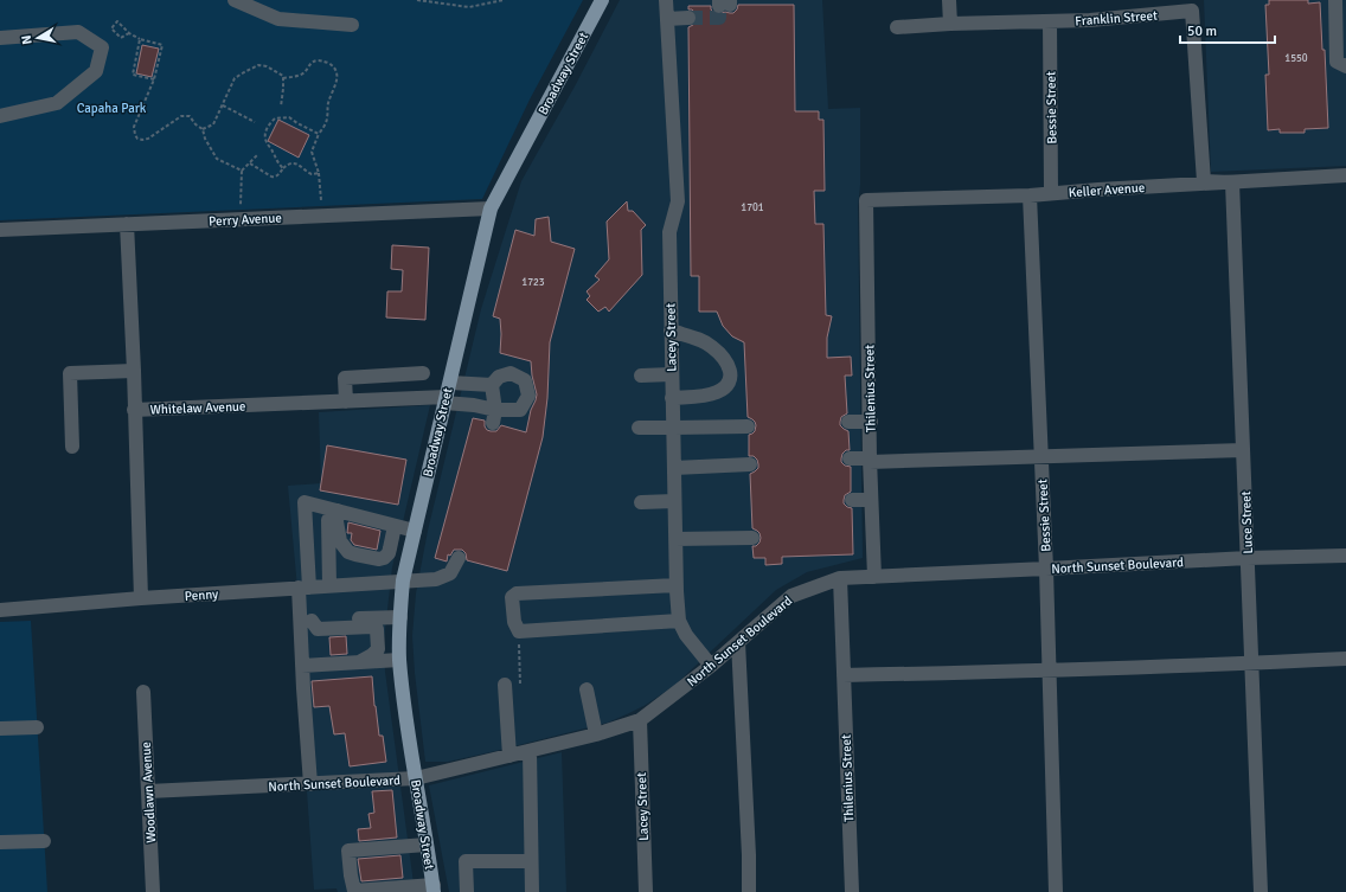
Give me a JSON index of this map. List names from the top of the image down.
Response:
{
  "streets": {
    "main road": ["Broadway Street"],
    "street": [
      "Franklin Street",
      "Bessie Street",
      "Keller Avenue",
      "Perry Avenue",
      "Lacey Street",
      "Thilenius Street",
      "Whitelaw Avenue",
      "Luce Street",
      "North Sunset Boulevard",
      "Penny",
      "Woodlawn Avenue"
    ]
  },
  "crossings": [
    ["Franklin Street", "Bessie Street"],
    ["Franklin Street", "Keller Avenue"],
    ["Franklin Street", "Luce Street"],
    ["Broadway Street", "Perry Avenue"],
    ["Broadway Street", "Whitelaw Avenue"],
    ["Broadway Street", "North Sunset Boulevard"],
    ["Broadway Street", "Penny"],
    ["Bessie Street", "Keller Avenue"],
    ["Bessie Street", "North Sunset Boulevard"],
    ["Keller Avenue", "Thilenius Street"],
    ["Keller Avenue", "Luce Street"],
    ["Perry Avenue", "Whitelaw Avenue"],
    ["Lacey Street", "North Sunset Boulevard"],
    ["Thilenius Street", "North Sunset Boulevard"],
    ["Luce Street", "North Sunset Boulevard"],
    ["North Sunset Boulevard", "Woodlawn Avenue"]
  ],
  "parks": ["Capaha Park"],
  "house_numbers": ["1550", "1701", "1723"],
  "scale_bar": "50 m",
  "north": "left"
}
